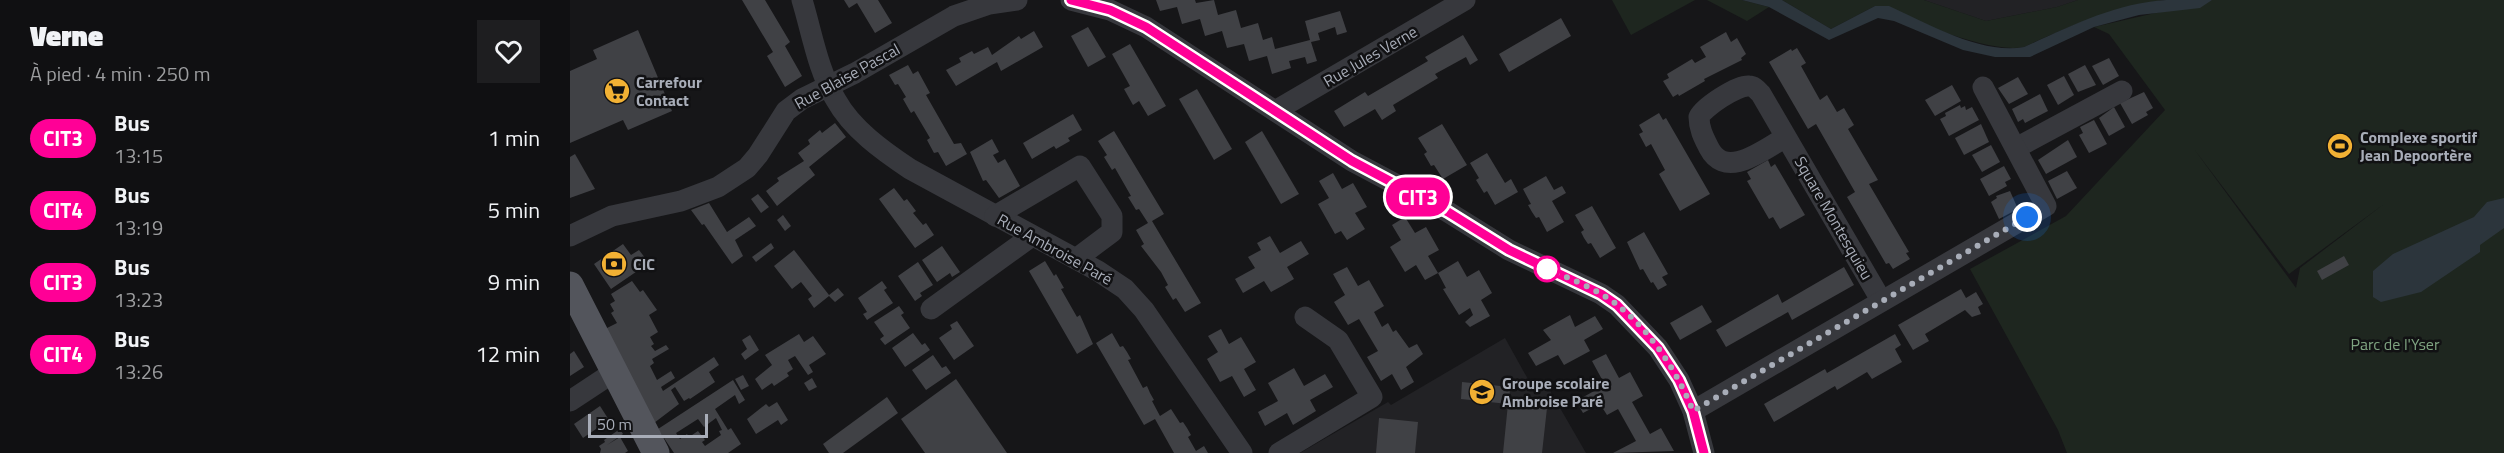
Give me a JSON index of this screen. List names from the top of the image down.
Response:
{
  "streets": {
    "street": [
      "Rue Jules Verne",
      "Rue Blaise Pascal",
      "Square Montesquieu",
      "Rue Ambroise Paré"
    ]
  },
  "crossings": [
    ["Rue Blaise Pascal", "Rue Ambroise Paré"]
  ],
  "parks": ["Parc de l'Yser"],
  "places": {
    "supermarket": ["Carrefour Contact"],
    "sports": ["Complexe sportif Jean Depoortère"],
    "bank": ["CIC"],
    "school or university": ["Groupe scolaire Ambroise Paré"]
  },
  "lines": ["bus line CIT3"],
  "scale_bar": "50 m",
  "page": {
    "heading": ["Verne", "À pied · 4 min · 250 m"],
    "on_map": "CIT3",
    "list": [
      {
        "mark": "CIT3",
        "name": "Bus",
        "note": "13:15",
        "value": "1 min"
      },
      {
        "mark": "CIT4",
        "name": "Bus",
        "note": "13:19",
        "value": "5 min"
      },
      {
        "mark": "CIT3",
        "name": "Bus",
        "note": "13:23",
        "value": "9 min"
      },
      {
        "mark": "CIT4",
        "name": "Bus",
        "note": "13:26",
        "value": "12 min"
      }
    ],
    "scale": "50 m"
  }
}
